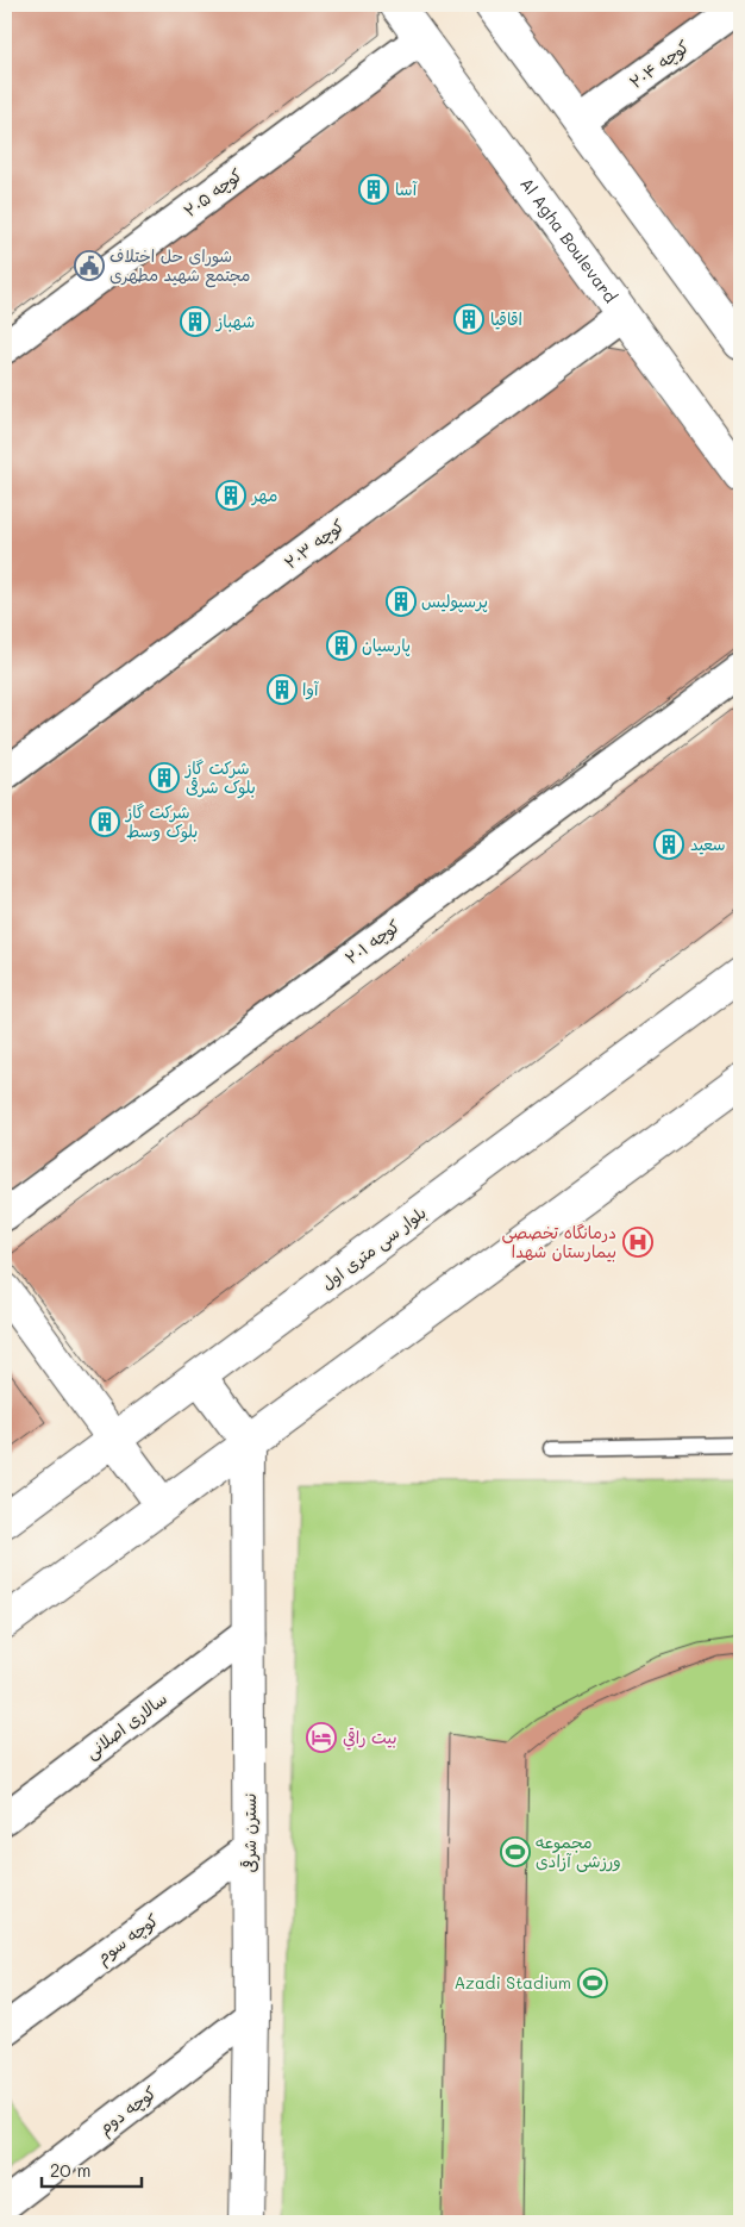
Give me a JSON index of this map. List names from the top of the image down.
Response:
{
  "streets": {
    "main road": ["Al Agha Boulevard", "بلوار سی متری اول", "نسترن شرقی"],
    "street": [
      "کوچه ۲۰۴",
      "کوچه ۲۰۵",
      "کوچه ۲۰۳",
      "کوچه ۲۰۱",
      "سالاری اصلانی",
      "کوچه سوم",
      "کوچه دوم"
    ]
  },
  "crossings": [
    ["کوچه ۲۰۵", "Al Agha Boulevard"],
    ["Al Agha Boulevard", "کوچه ۲۰۳"],
    ["سالاری اصلانی", "نسترن شرقی"],
    ["نسترن شرقی", "کوچه سوم"],
    ["نسترن شرقی", "کوچه دوم"]
  ],
  "places": {
    "building": [
      "آسا",
      "اقاقیا",
      "شهباز",
      "مهر",
      "پرسپولیس",
      "پارسیان",
      "آوا",
      "شرکت گاز بلوک شرقی",
      "شرکت گاز بلوک وسط",
      "سعید"
    ],
    "public building": ["شورای حل اختلاف مجتمع شهید مطهری"],
    "hospital": ["درمانگاه تخصصی بیمارستان شهدا"],
    "hotel": ["بيت راقي"],
    "sports": ["مجموعه ورزشی آزادی", "Azadi Stadium"]
  },
  "scale_bar": "20 m"
}
